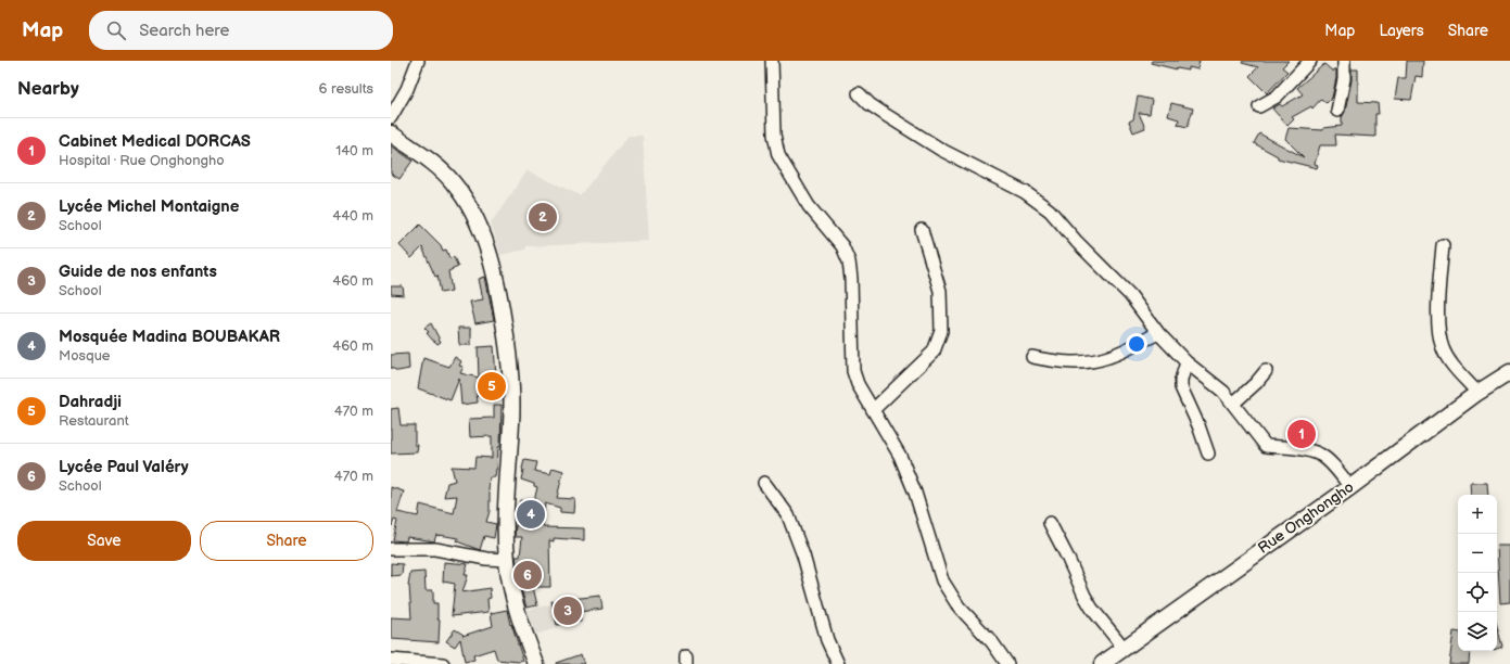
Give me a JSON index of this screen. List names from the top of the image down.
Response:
{
  "streets": {
    "main road": ["Rue Onghongho"]
  },
  "page": {
    "header": "Map",
    "search": "Search here",
    "nav": ["Map", "Layers", "Share"],
    "heading": ["Nearby", "6 results"],
    "list": [
      {
        "mark": "1",
        "name": "Cabinet Medical DORCAS",
        "note": "Hospital · Rue Onghongho",
        "value": "140 m"
      },
      {
        "mark": "2",
        "name": "Lycée Michel Montaigne",
        "note": "School",
        "value": "440 m"
      },
      {
        "mark": "3",
        "name": "Guide de nos enfants",
        "note": "School",
        "value": "460 m"
      },
      {
        "mark": "4",
        "name": "Mosquée Madina BOUBAKAR",
        "note": "Mosque",
        "value": "460 m"
      },
      {
        "mark": "5",
        "name": "Dahradji",
        "note": "Restaurant",
        "value": "470 m"
      },
      {
        "mark": "6",
        "name": "Lycée Paul Valéry",
        "note": "School",
        "value": "470 m"
      }
    ],
    "pins": [
      "2",
      "5",
      "1",
      "4",
      "6",
      "3"
    ],
    "map_buttons": ["+", "−"],
    "buttons": ["Save", "Share"]
  }
}
